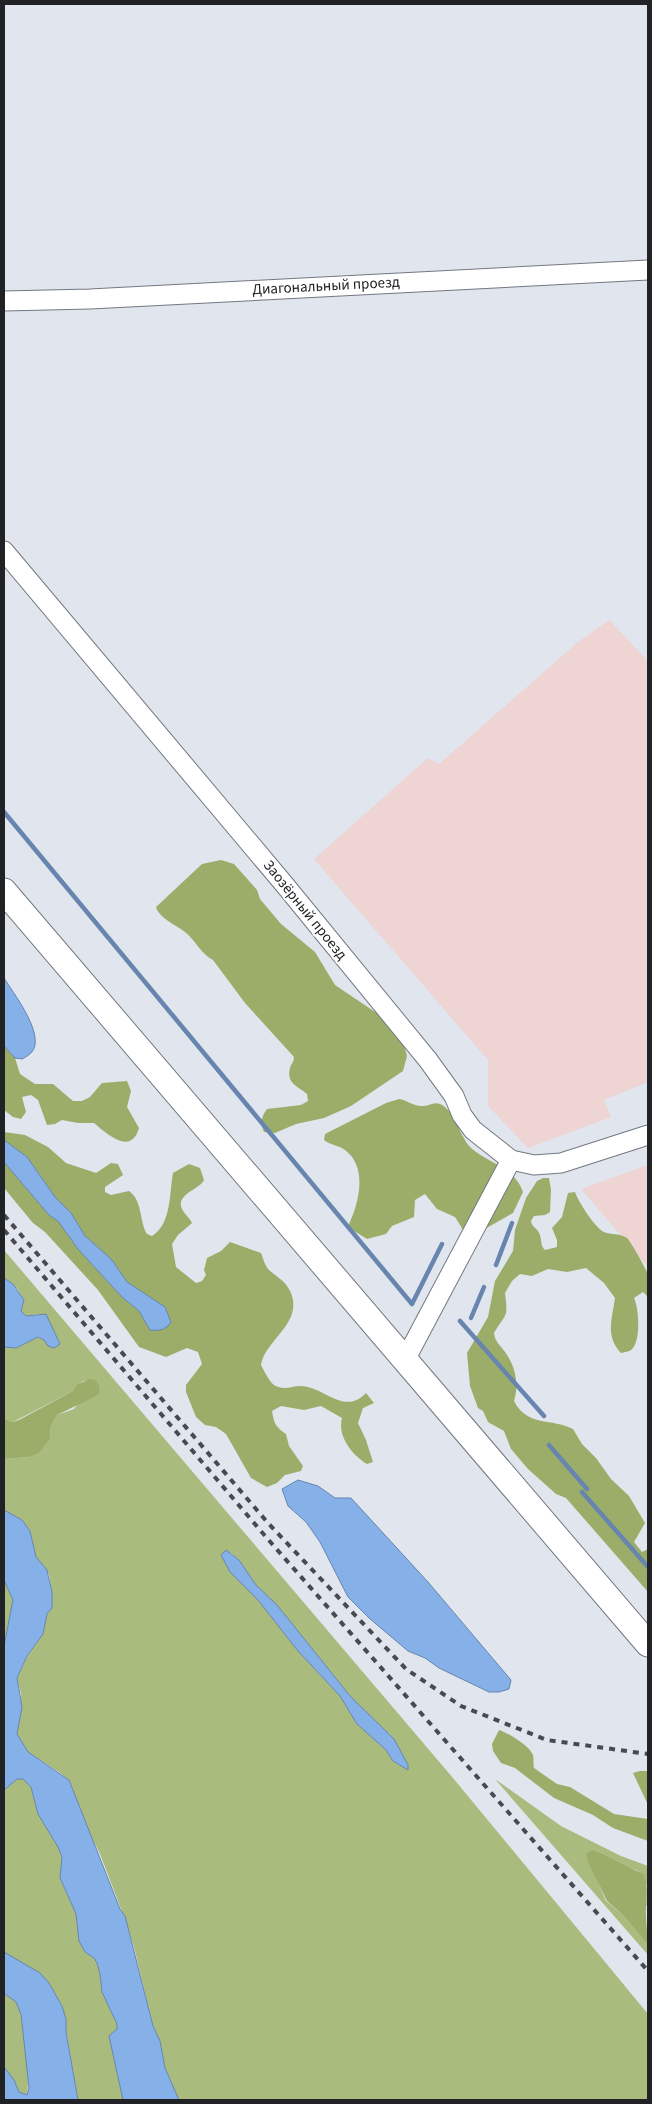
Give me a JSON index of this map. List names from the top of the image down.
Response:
{
  "streets": {
    "street": ["Диагональный проезд", "Заозёрный проезд"]
  }
}
